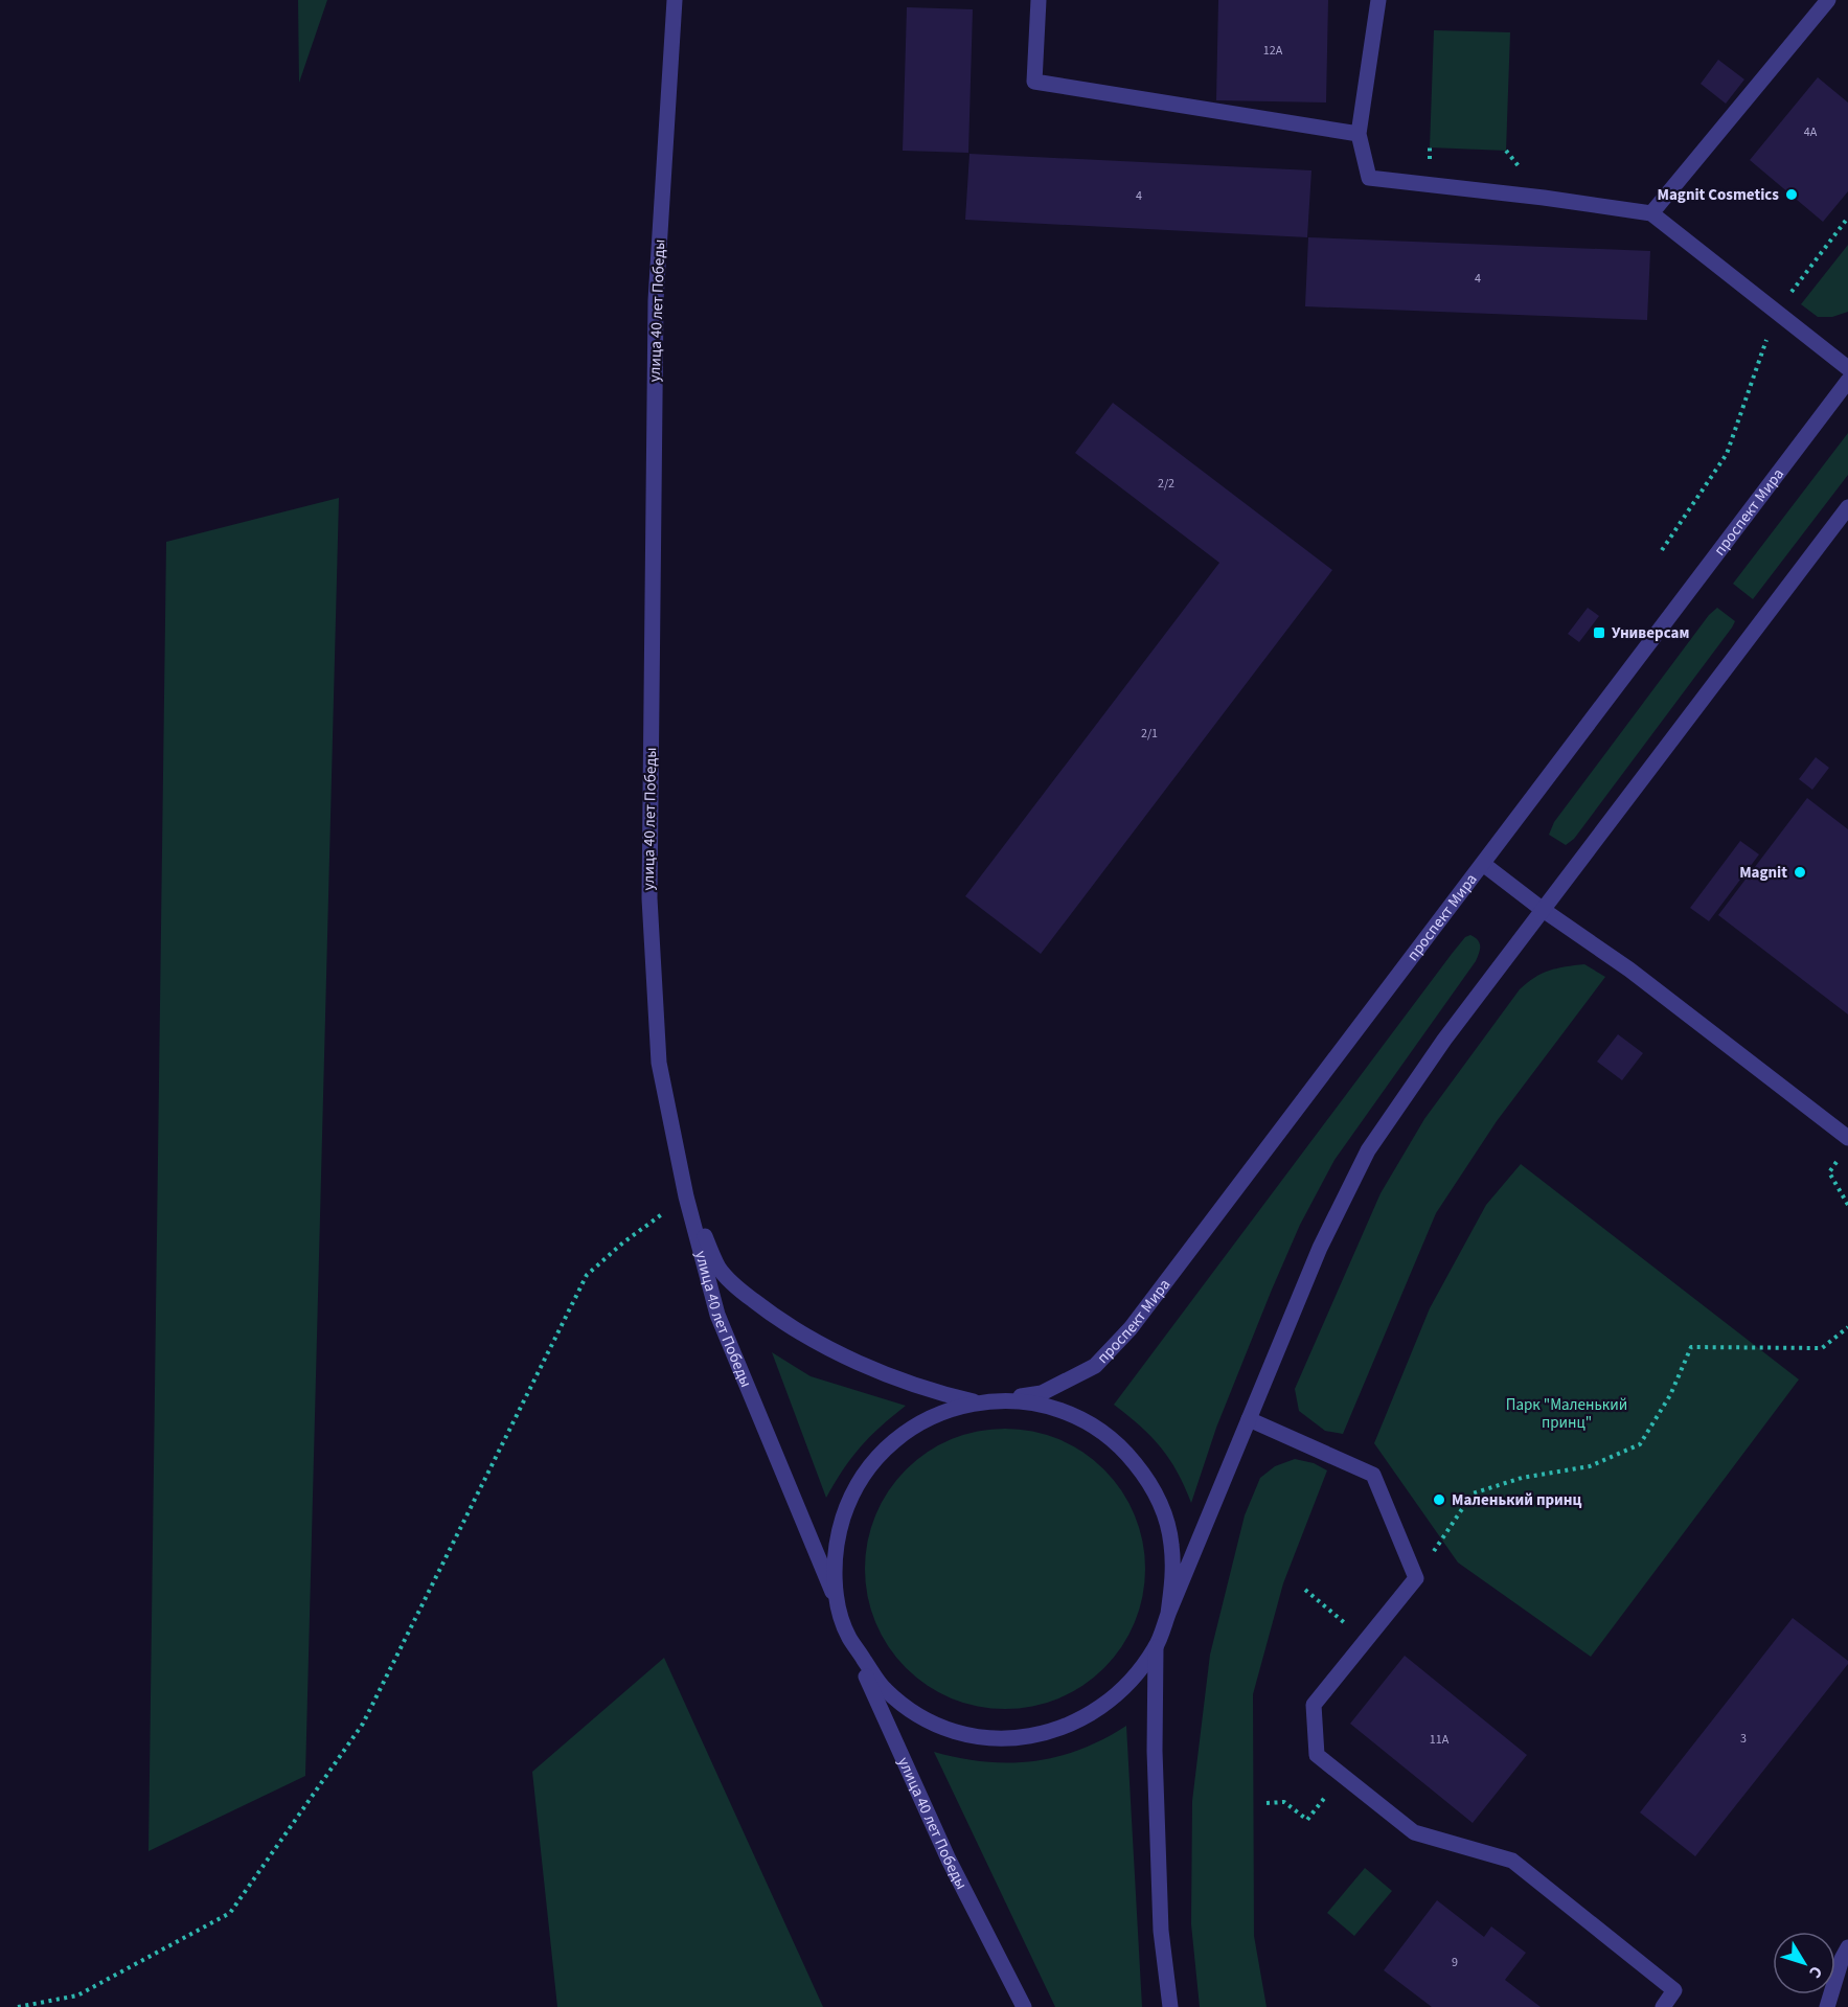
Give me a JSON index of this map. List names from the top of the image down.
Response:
{
  "streets": {
    "street": ["улица 40 лет Победы", "проспект Мира"]
  },
  "parks": ["Парк \"Маленький принц\""],
  "places": {
    "other": ["Magnit Cosmetics", "Magnit", "Маленький принц"],
    "transit": ["Универсам"]
  },
  "house_numbers": [
    "12А",
    "4А",
    "4",
    "4",
    "2/2",
    "2/1",
    "3",
    "11А",
    "9"
  ],
  "north": "bottom right"
}
